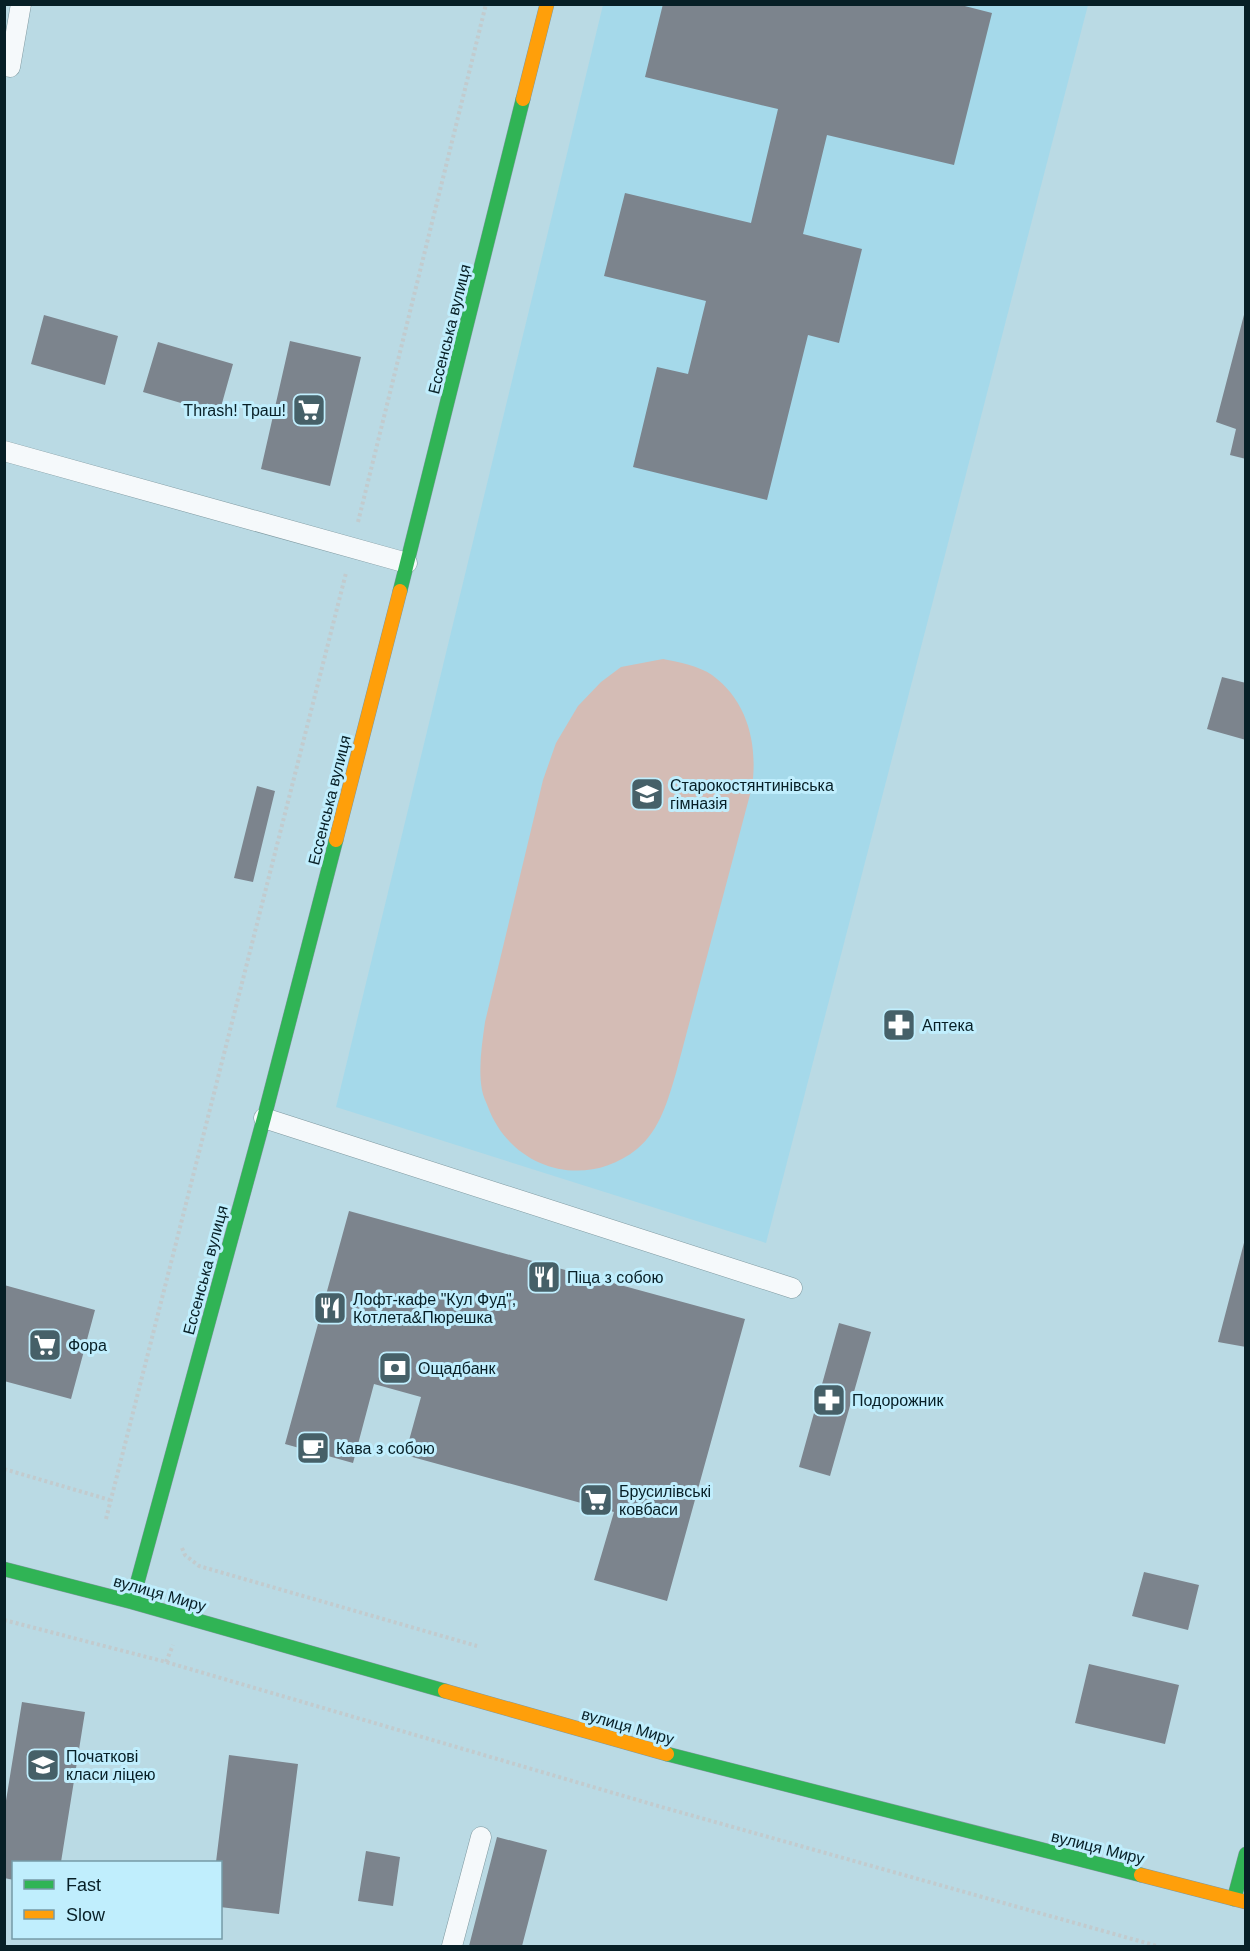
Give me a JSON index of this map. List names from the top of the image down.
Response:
{
  "streets": {
    "street": ["Ессенська вулиця", "вулиця Миру"]
  },
  "crossings": [
    ["Ессенська вулиця", "вулиця Миру"]
  ],
  "places": {
    "supermarket": ["Thrash! Траш!", "Фора", "Брусилівські ковбаси"],
    "school or university": ["Старокостянтинівська гімназія", "Початкові класи ліцею"],
    "pharmacy": ["Аптека", "Подорожник"],
    "restaurant": ["Піца з собою", "Лофт-кафе \"Кул Фуд\", Котлета&Пюрешка"],
    "bank": ["Ощадбанк"],
    "cafe": ["Кава з собою"]
  },
  "legend": ["Fast", "Slow"]
}
